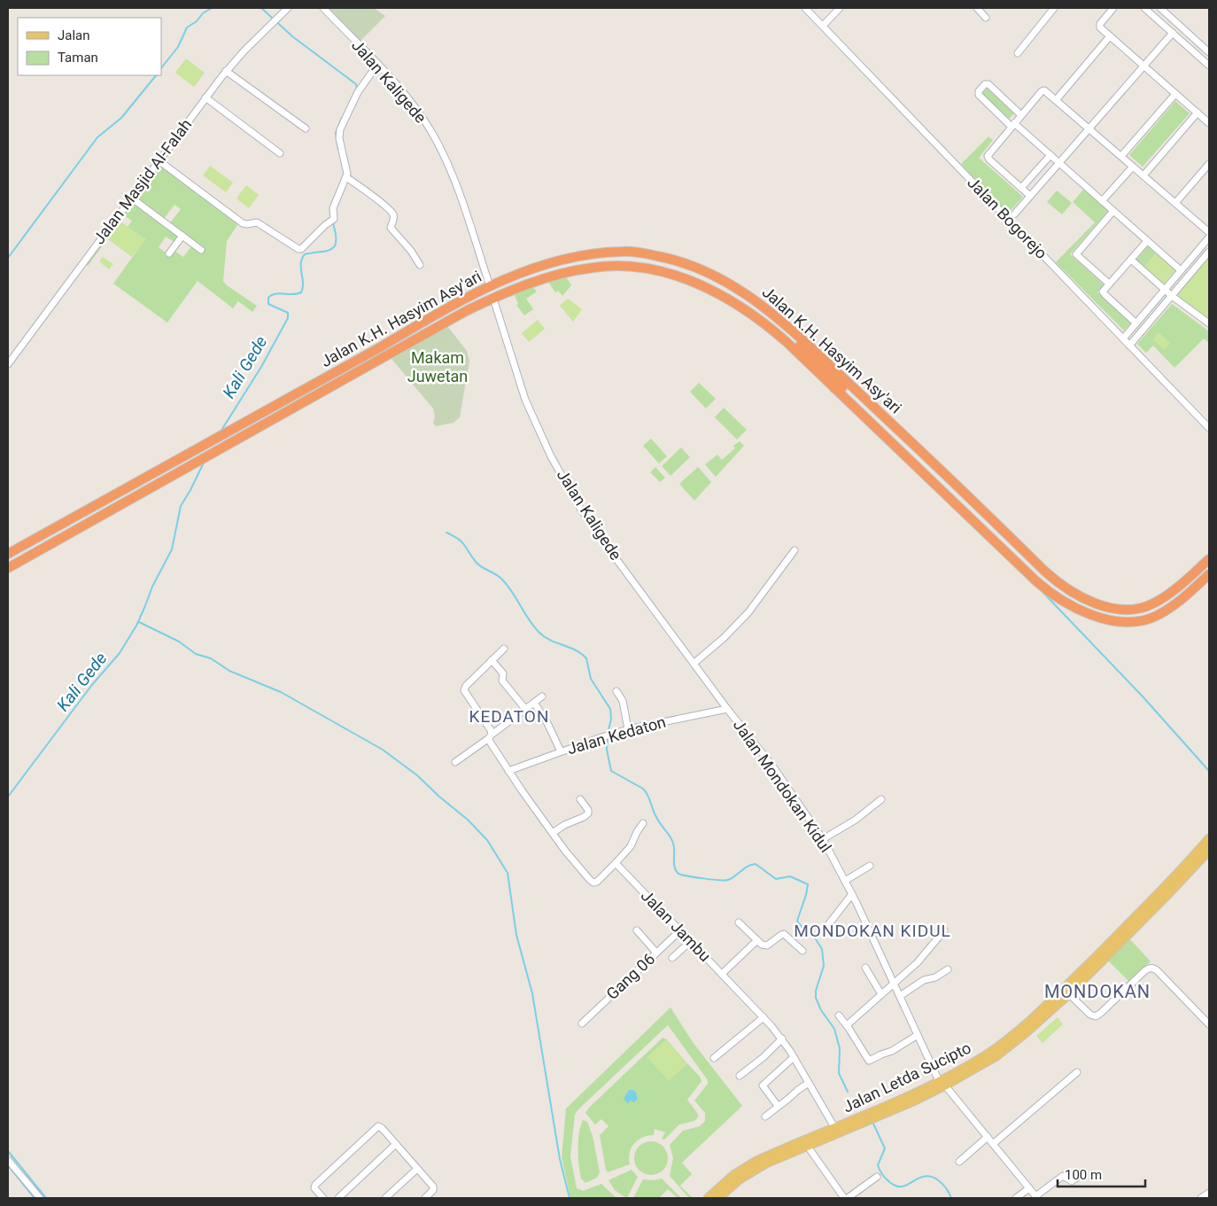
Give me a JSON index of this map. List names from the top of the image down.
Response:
{
  "streets": {
    "highway": ["Jalan K.H. Hasyim Asy'ari"],
    "main road": ["Jalan Letda Sucipto"],
    "street": [
      "Jalan Kaligede",
      "Jalan Masjid Al-Falah",
      "Jalan Bogorejo",
      "Jalan Kedaton",
      "Jalan Mondokan Kidul",
      "Jalan Jambu",
      "Gang 06"
    ]
  },
  "crossings": [
    ["Jalan Kaligede", "Jalan K.H. Hasyim Asy'ari"],
    ["Jalan Kaligede", "Jalan Kedaton"],
    ["Jalan Kaligede", "Jalan Mondokan Kidul"],
    ["Jalan Kedaton", "Jalan Mondokan Kidul"],
    ["Jalan Mondokan Kidul", "Jalan Letda Sucipto"],
    ["Jalan Jambu", "Gang 06"],
    ["Jalan Jambu", "Jalan Letda Sucipto"]
  ],
  "districts": ["KEDATON", "MONDOKAN KIDUL", "MONDOKAN"],
  "water": ["Kali Gede"],
  "parks": ["Makam Juwetan"],
  "legend": ["Jalan", "Taman"],
  "scale_bar": "100 m"
}
